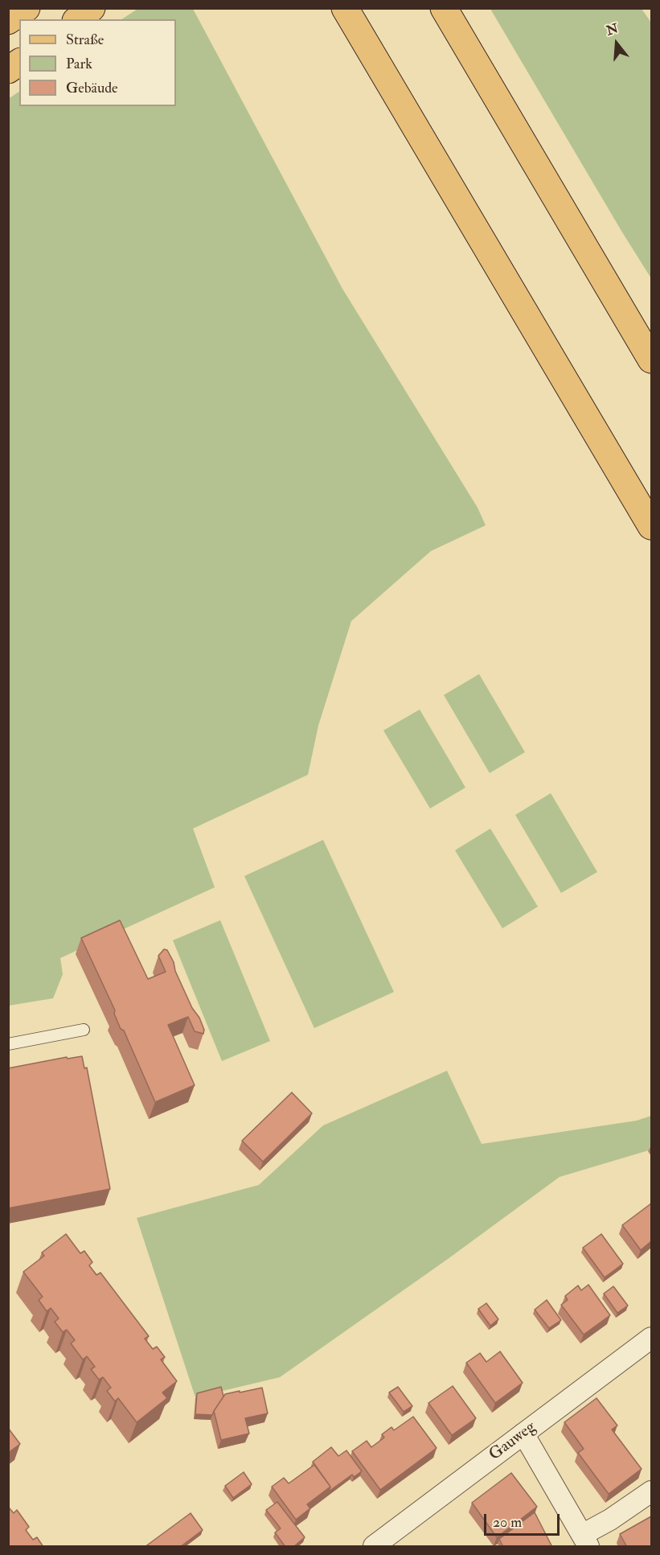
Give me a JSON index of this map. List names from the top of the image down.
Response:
{
  "streets": {
    "street": ["Gauweg"]
  },
  "legend": ["Straße", "Park", "Gebäude"],
  "scale_bar": "20 m",
  "north": "top"
}
